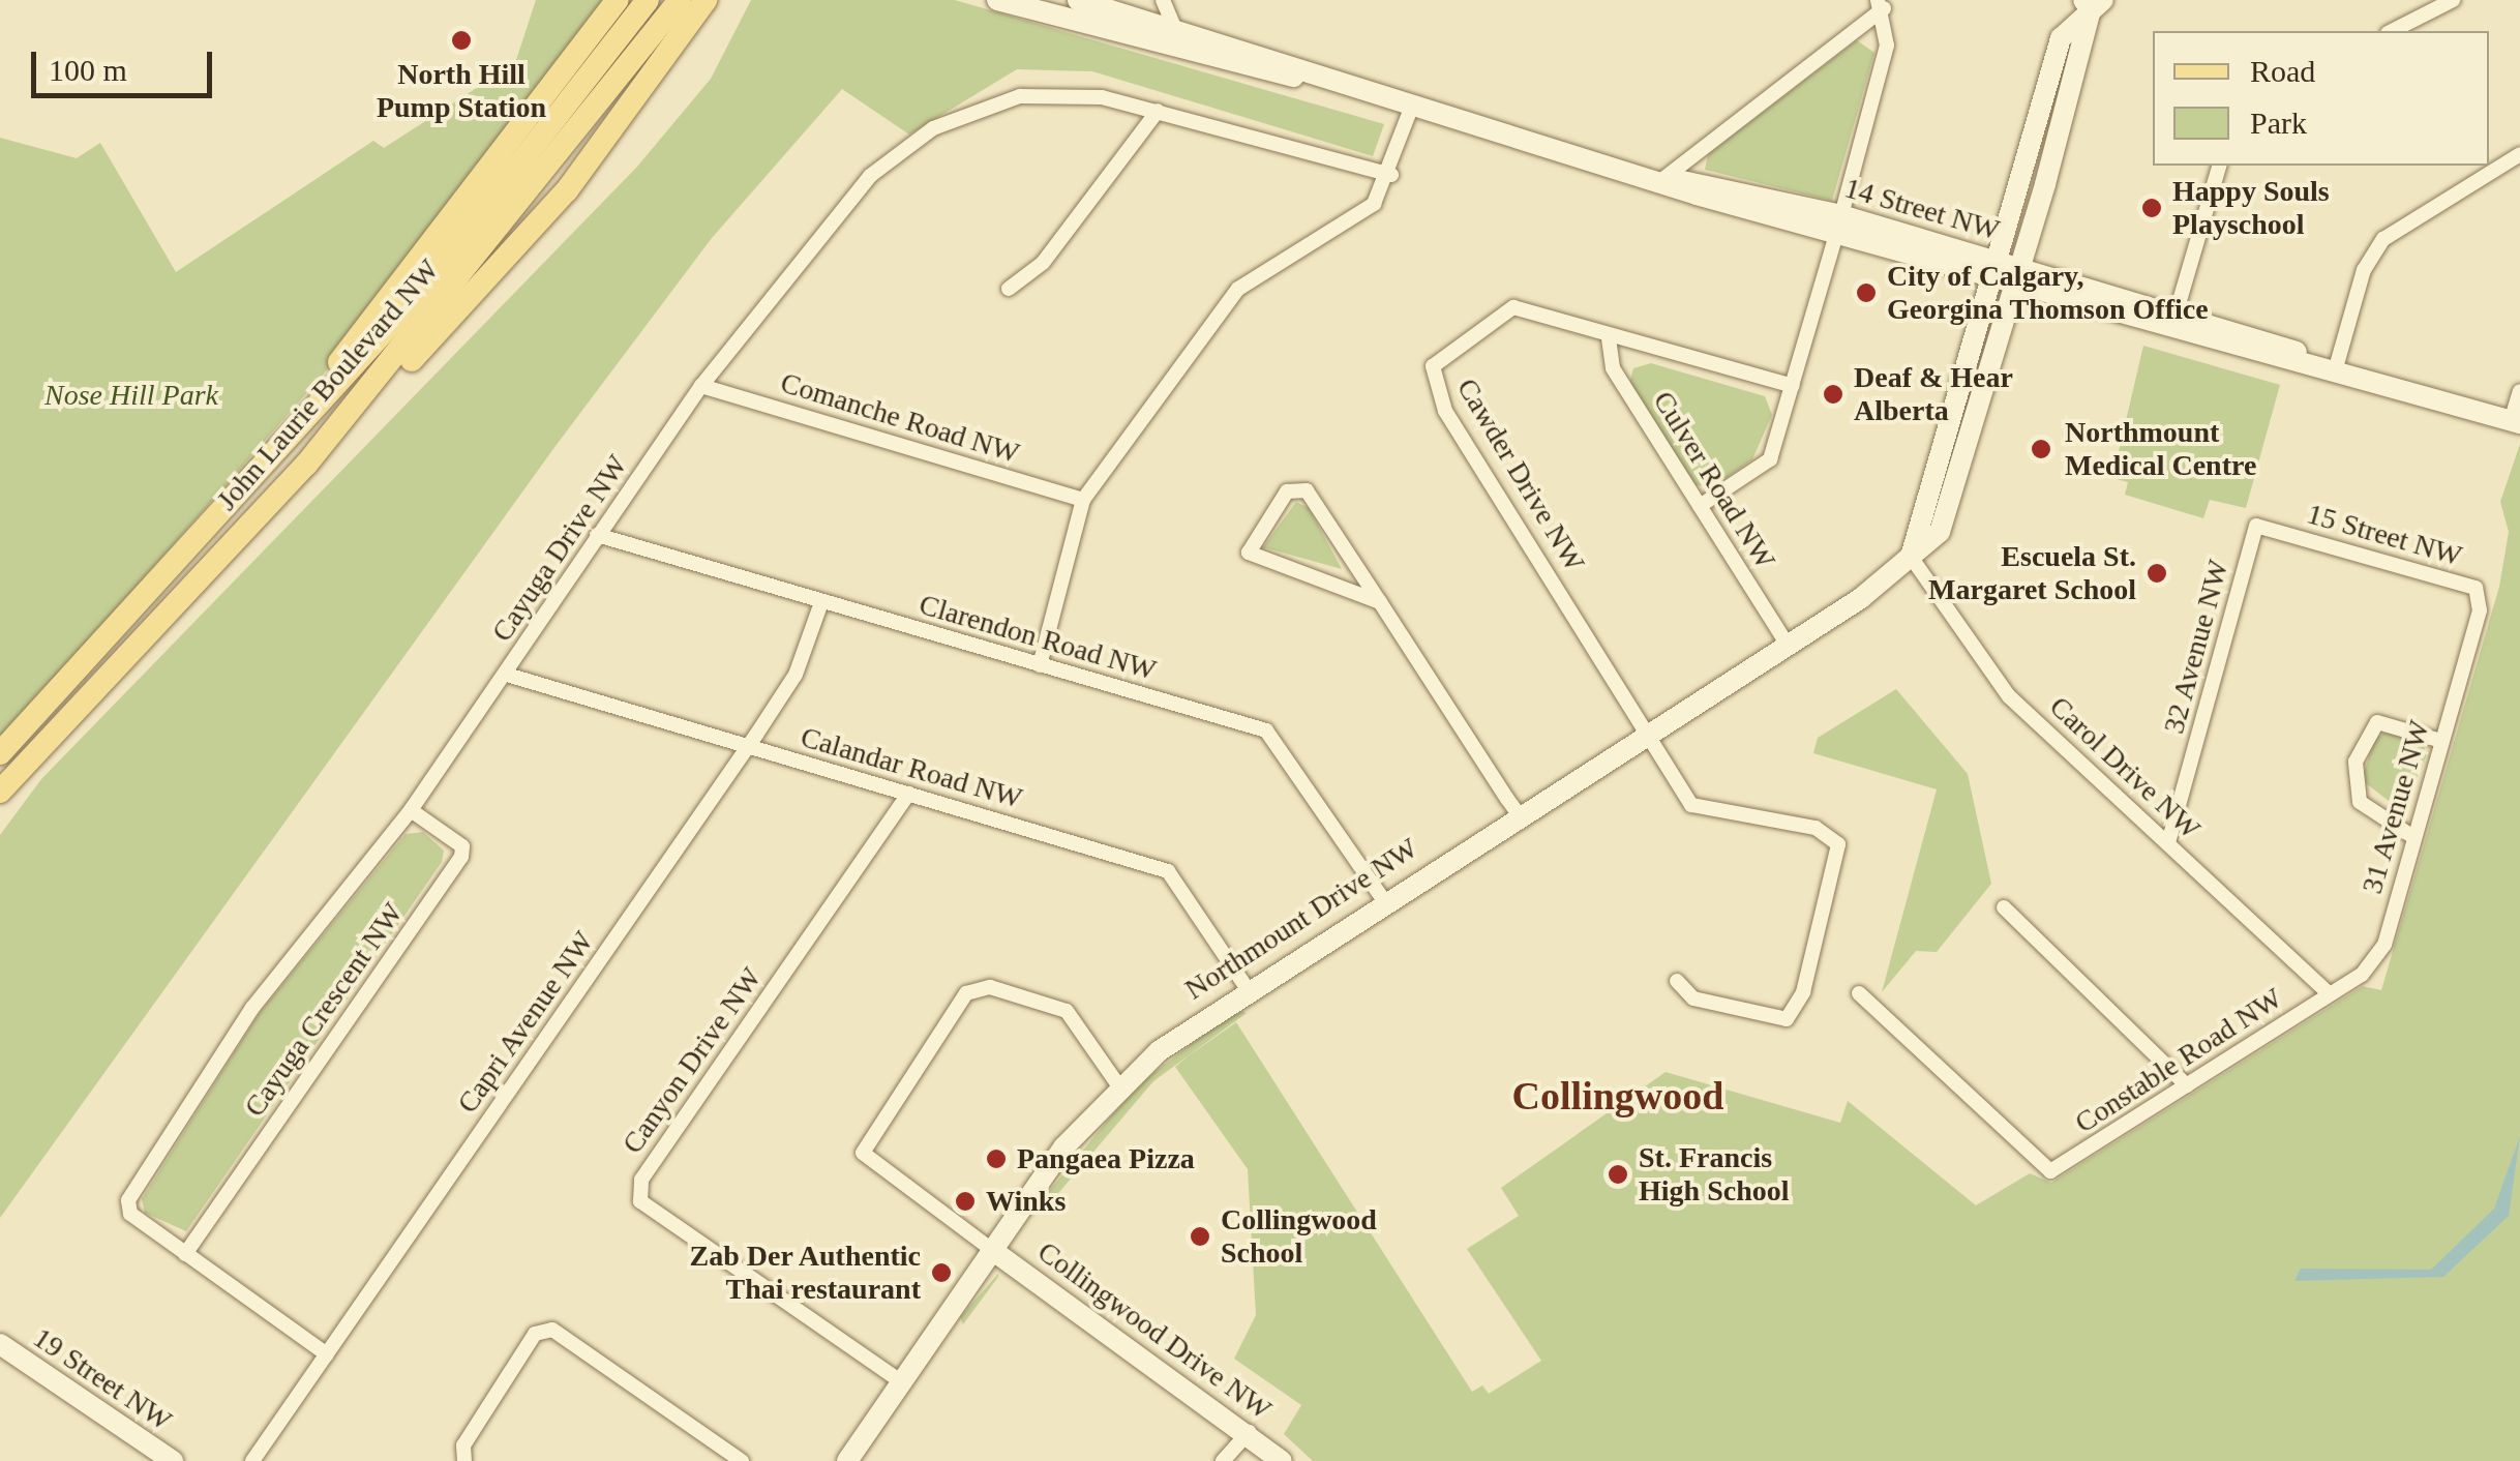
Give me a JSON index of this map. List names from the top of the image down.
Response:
{
  "streets": {
    "main road": ["John Laurie Boulevard NW"],
    "street": [
      "14 Street NW",
      "Comanche Road NW",
      "Cawder Drive NW",
      "Culver Road NW",
      "15 Street NW",
      "Cayuga Drive NW",
      "Clarendon Road NW",
      "32 Avenue NW",
      "Calandar Road NW",
      "Carol Drive NW",
      "31 Avenue NW",
      "Northmount Drive NW",
      "Cayuga Crescent NW",
      "Capri Avenue NW",
      "Canyon Drive NW",
      "Constable Road NW",
      "Collingwood Drive NW",
      "19 Street NW"
    ]
  },
  "crossings": [
    ["14 Street NW", "Northmount Drive NW"],
    ["Comanche Road NW", "Cayuga Drive NW"],
    ["Cawder Drive NW", "Culver Road NW"],
    ["Cawder Drive NW", "Northmount Drive NW"],
    ["Culver Road NW", "Northmount Drive NW"],
    ["15 Street NW", "32 Avenue NW"],
    ["15 Street NW", "31 Avenue NW"],
    ["Cayuga Drive NW", "Clarendon Road NW"],
    ["Cayuga Drive NW", "Calandar Road NW"],
    ["Cayuga Drive NW", "Cayuga Crescent NW"],
    ["Cayuga Drive NW", "Capri Avenue NW"],
    ["Clarendon Road NW", "Northmount Drive NW"],
    ["Clarendon Road NW", "Capri Avenue NW"],
    ["32 Avenue NW", "Carol Drive NW"],
    ["Calandar Road NW", "Northmount Drive NW"],
    ["Calandar Road NW", "Capri Avenue NW"],
    ["Calandar Road NW", "Canyon Drive NW"],
    ["Carol Drive NW", "31 Avenue NW"],
    ["Carol Drive NW", "Northmount Drive NW"],
    ["Carol Drive NW", "Constable Road NW"],
    ["31 Avenue NW", "Constable Road NW"],
    ["Northmount Drive NW", "Canyon Drive NW"],
    ["Northmount Drive NW", "Collingwood Drive NW"]
  ],
  "districts": ["Collingwood"],
  "parks": ["Nose Hill Park"],
  "places": [
    "North Hill Pump Station",
    "Happy Souls Playschool",
    "City of Calgary, Georgina Thomson Office",
    "Deaf & Hear Alberta",
    "Northmount Medical Centre",
    "Escuela St. Margaret School",
    "Pangaea Pizza",
    "St. Francis High School",
    "Winks",
    "Collingwood School",
    "Zab Der Authentic Thai restaurant"
  ],
  "legend": ["Road", "Park"],
  "scale_bar": "100 m"
}
